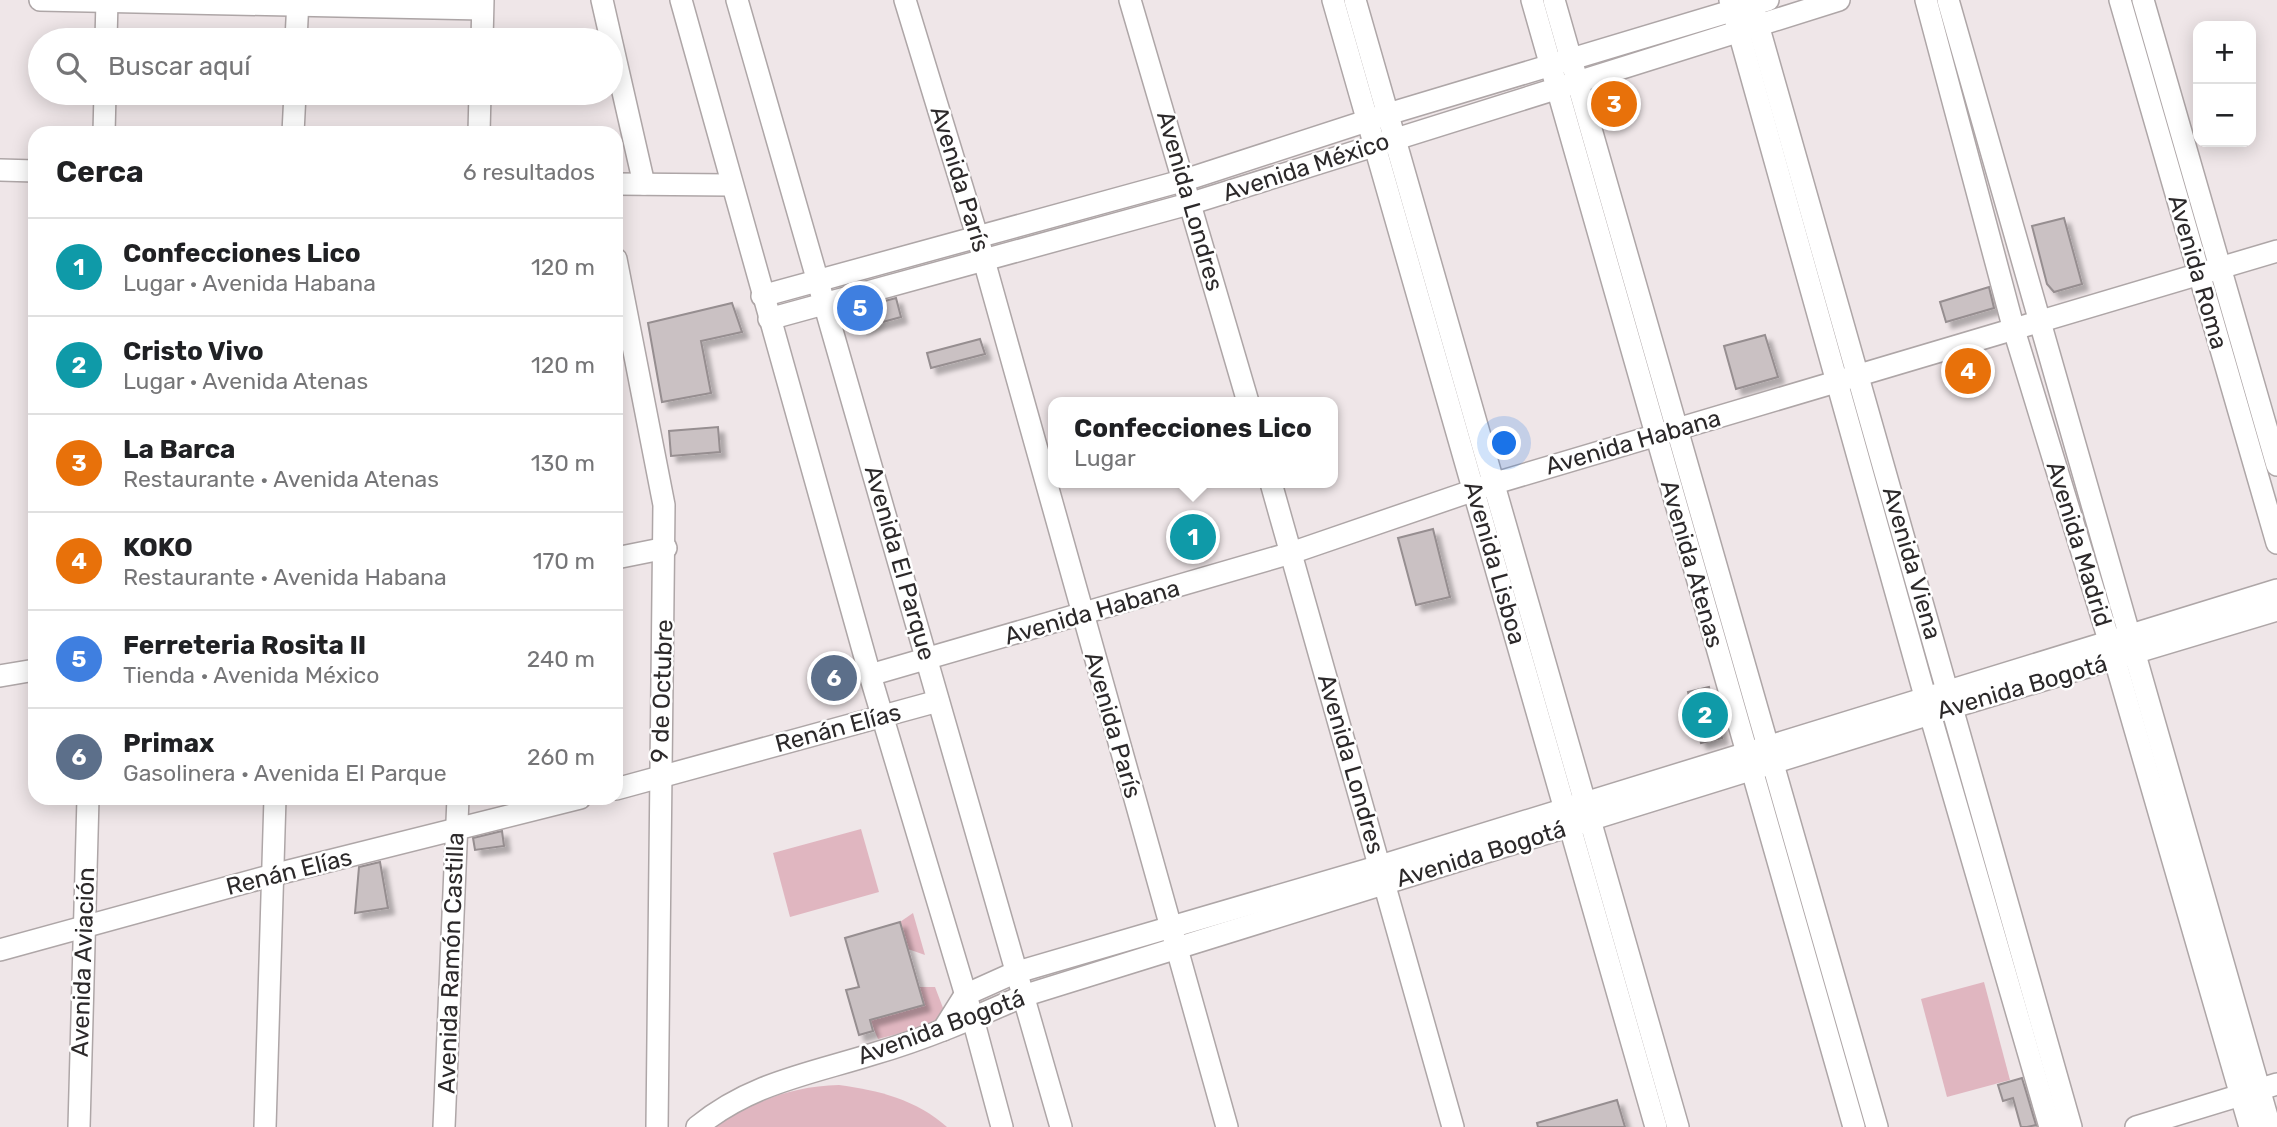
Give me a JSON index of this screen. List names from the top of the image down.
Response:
{
  "streets": {
    "street": [
      "Avenida México",
      "Avenida París",
      "Avenida Londres",
      "Avenida Roma",
      "Avenida Habana",
      "Avenida Madrid",
      "Avenida El Parque",
      "Avenida Lisboa",
      "Avenida Viena",
      "Avenida Atenas",
      "Avenida Bogotá",
      "9 de Octubre",
      "Renán Elías",
      "Avenida Aviación",
      "Avenida Ramón Castilla"
    ]
  },
  "crossings": [
    ["Avenida México", "Avenida París"],
    ["Avenida México", "Avenida Londres"],
    ["Avenida México", "Avenida El Parque"],
    ["Avenida México", "Avenida Lisboa"],
    ["Avenida México", "Avenida Viena"],
    ["Avenida México", "Avenida Atenas"],
    ["Avenida París", "Avenida Habana"],
    ["Avenida París", "Avenida Bogotá"],
    ["Avenida Londres", "Avenida Habana"],
    ["Avenida Londres", "Avenida Bogotá"],
    ["Avenida Roma", "Avenida Habana"],
    ["Avenida Habana", "Avenida Madrid"],
    ["Avenida Habana", "Avenida El Parque"],
    ["Avenida Habana", "Avenida Lisboa"],
    ["Avenida Habana", "Avenida Viena"],
    ["Avenida Habana", "Avenida Atenas"],
    ["Avenida Madrid", "Avenida Bogotá"],
    ["Avenida El Parque", "Avenida Bogotá"],
    ["Avenida El Parque", "Renán Elías"],
    ["Avenida Lisboa", "Avenida Bogotá"],
    ["Avenida Viena", "Avenida Bogotá"],
    ["Avenida Atenas", "Avenida Bogotá"],
    ["9 de Octubre", "Renán Elías"],
    ["Renán Elías", "Avenida Aviación"],
    ["Renán Elías", "Avenida Ramón Castilla"]
  ],
  "page": {
    "map_buttons": ["+", "−"],
    "search": "Buscar aquí",
    "pins": [
      "3",
      "5",
      "4",
      "1",
      "6",
      "2"
    ],
    "heading": ["Cerca", "6 resultados"],
    "list": [
      {
        "mark": "1",
        "name": "Confecciones Lico",
        "note": "Lugar · Avenida Habana",
        "value": "120 m"
      },
      {
        "mark": "2",
        "name": "Cristo Vivo",
        "note": "Lugar · Avenida Atenas",
        "value": "120 m"
      },
      {
        "mark": "3",
        "name": "La Barca",
        "note": "Restaurante · Avenida Atenas",
        "value": "130 m"
      },
      {
        "mark": "4",
        "name": "KOKO",
        "note": "Restaurante · Avenida Habana",
        "value": "170 m"
      },
      {
        "mark": "5",
        "name": "Ferreteria Rosita II",
        "note": "Tienda · Avenida México",
        "value": "240 m"
      },
      {
        "mark": "6",
        "name": "Primax",
        "note": "Gasolinera · Avenida El Parque",
        "value": "260 m"
      }
    ],
    "popup": ["Confecciones Lico", "Lugar"]
  }
}
